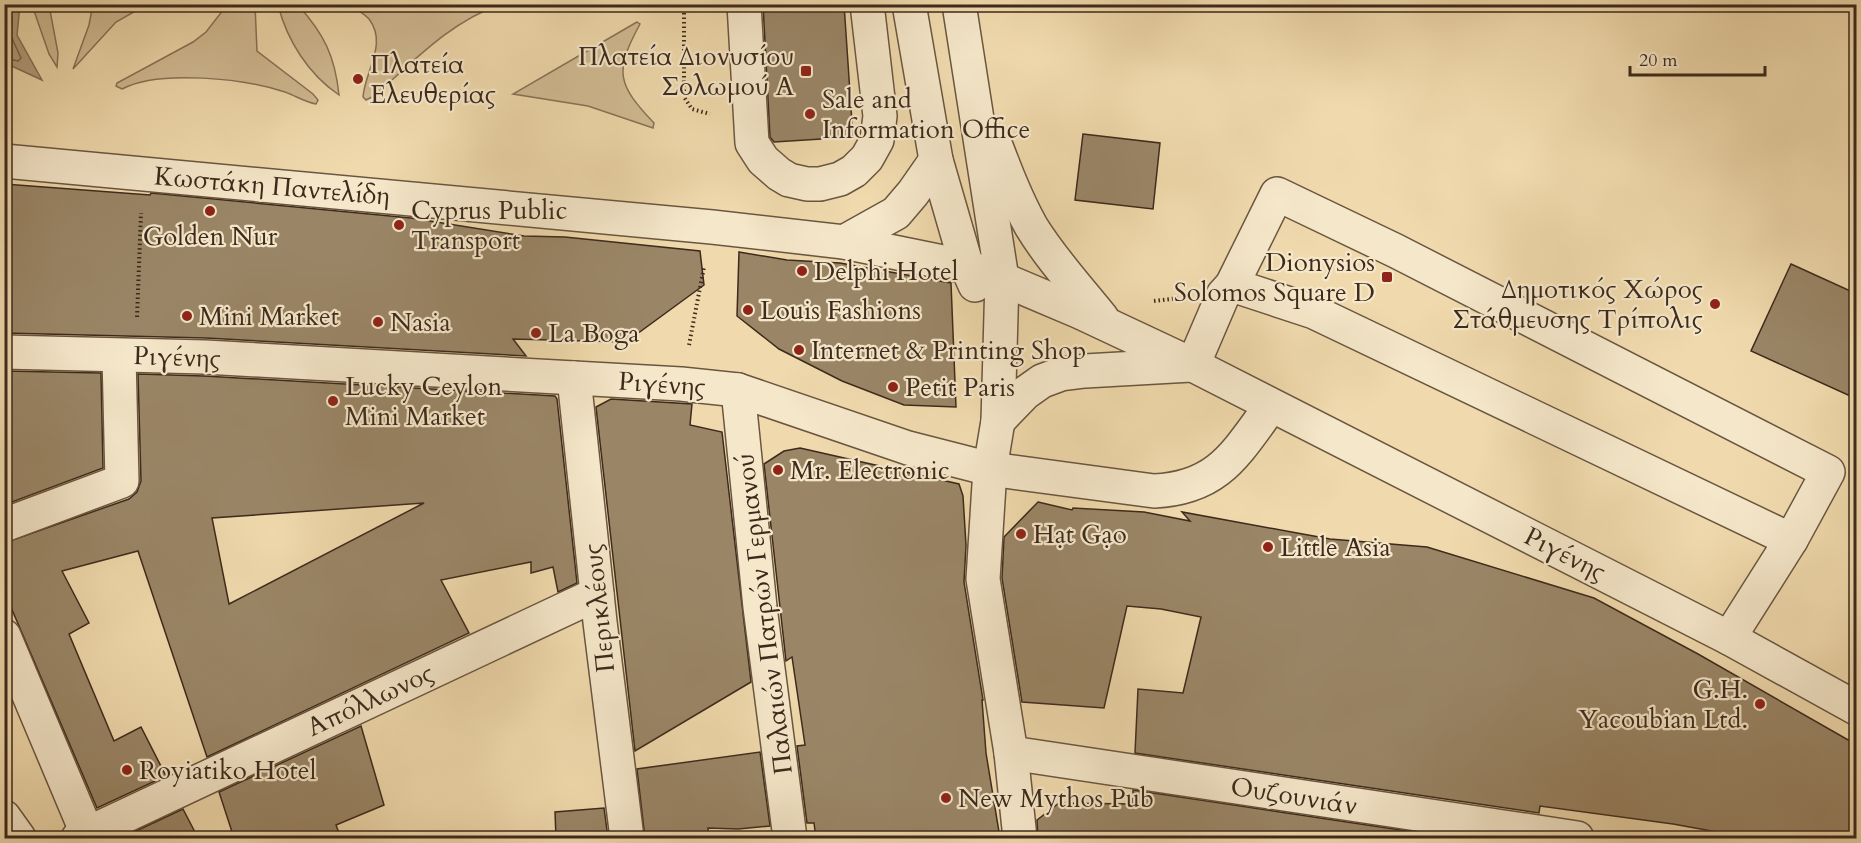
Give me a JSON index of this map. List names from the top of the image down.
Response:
{
  "streets": {
    "street": [
      "Kωστάκη Παντελίδη",
      "Ριγένης",
      "Περικλέους",
      "Παλαιών Πατρών Γερμανού",
      "Απόλλωνος",
      "Ουζουνιάν"
    ]
  },
  "crossings": [
    ["Kωστάκη Παντελίδη", "Ριγένης"],
    ["Ριγένης", "Περικλέους"],
    ["Ριγένης", "Παλαιών Πατρών Γερμανού"],
    ["Περικλέους", "Απόλλωνος"]
  ],
  "places": {
    "transit": ["Πλατεία Διονυσίου Σολωμού Α", "Dionysios Solomos Square D"],
    "other": [
      "Πλατεία Ελευθερίας",
      "Sale and Information Office",
      "Golden Nur",
      "Cyprus Public Transport",
      "Delphi Hotel",
      "Δημοτικός Χώρος Στάθμευσης Τρίπολις",
      "Louis Fashions",
      "Mini Market",
      "Nasia",
      "La Boga",
      "Internet & Printing Shop",
      "Petit Paris",
      "Lucky Ceylon Mini Market",
      "Mr. Electronic",
      "Hạt Gạo",
      "Little Asia",
      "G.H. Yacoubian Ltd.",
      "Royiatiko Hotel",
      "New Mythos Pub"
    ]
  },
  "scale_bar": "20 m"
}
